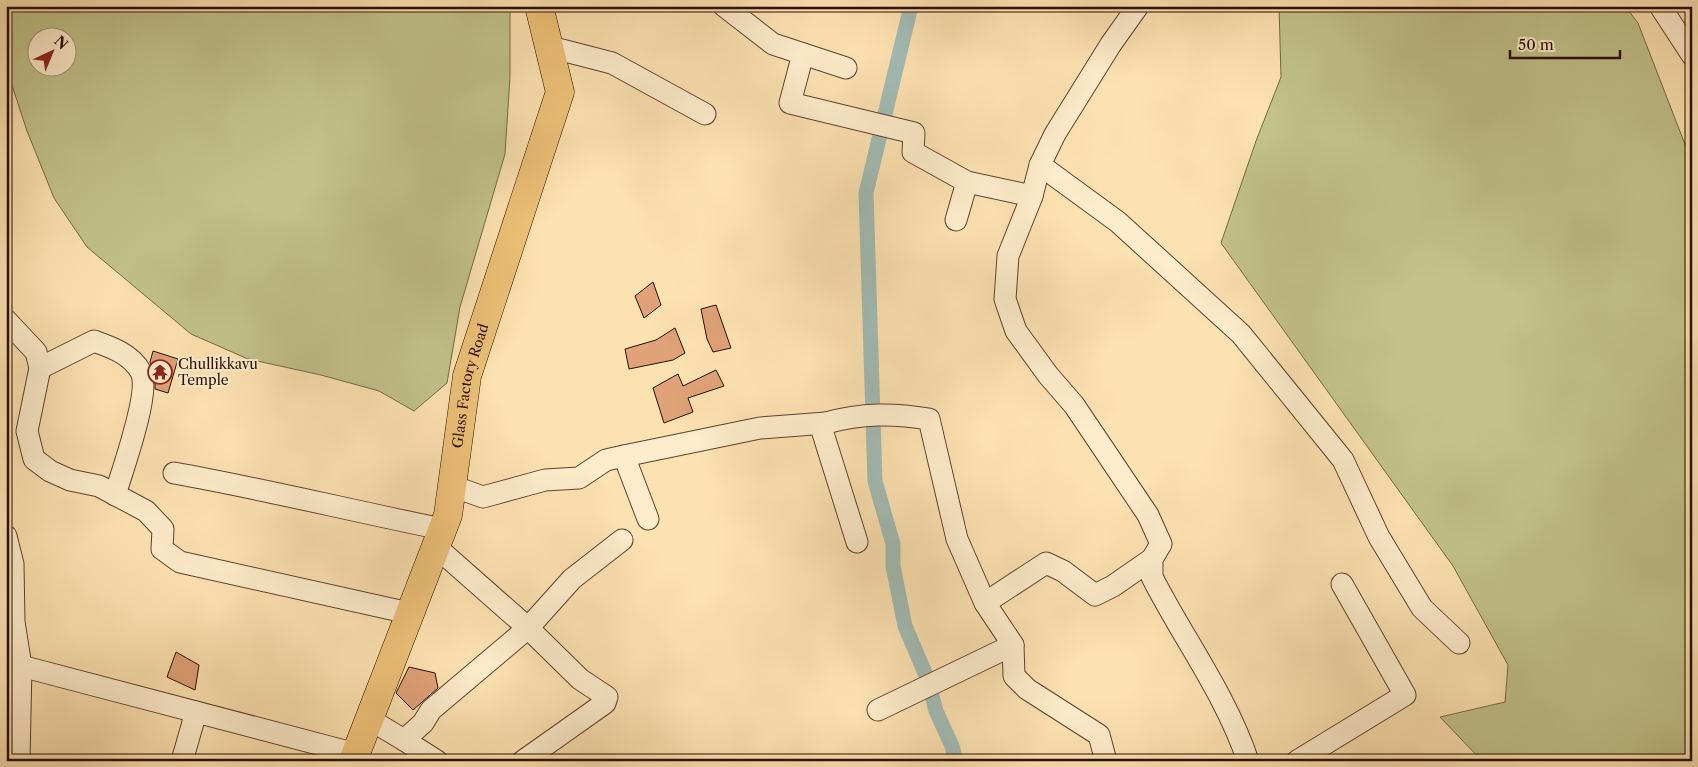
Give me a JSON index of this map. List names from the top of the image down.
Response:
{
  "streets": {
    "main road": ["Glass Factory Road"]
  },
  "places": {
    "temple": ["Chullikkavu Temple"]
  },
  "scale_bar": "50 m",
  "north": "top right"
}
